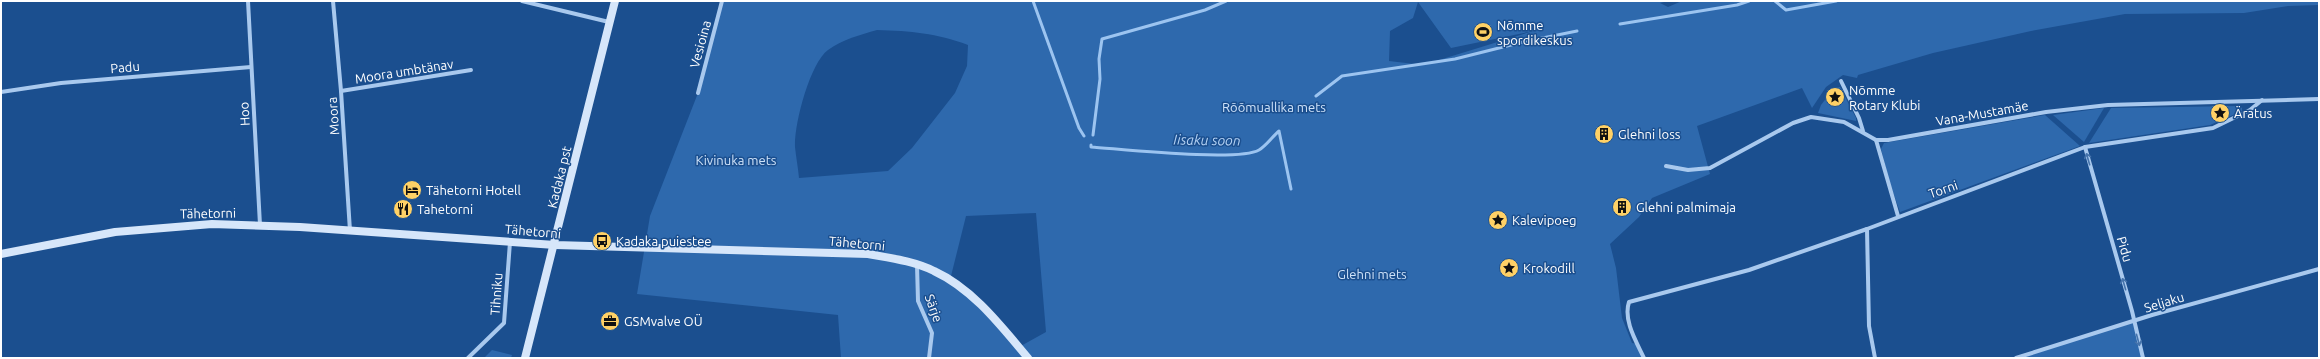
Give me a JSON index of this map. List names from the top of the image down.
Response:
{
  "streets": {
    "street": [
      "Vesioina",
      "Padu",
      "Moora umbtänav",
      "Vana-Mustamäe",
      "Hoo",
      "Moora",
      "Kadaka pst",
      "Torni",
      "Tähetorni",
      "Pidu",
      "Tihniku",
      "Seljaku",
      "Särje"
    ]
  },
  "crossings": [
    ["Padu", "Hoo"],
    ["Moora umbtänav", "Moora"],
    ["Vana-Mustamäe", "Torni"],
    ["Hoo", "Tähetorni"],
    ["Moora", "Tähetorni"],
    ["Kadaka pst", "Tähetorni"],
    ["Torni", "Pidu"],
    ["Tähetorni", "Tihniku"],
    ["Tähetorni", "Särje"],
    ["Pidu", "Seljaku"]
  ],
  "water": ["Iisaku soon"],
  "parks": ["Rõõmuallika mets", "Kivinuka mets", "Glehni mets"],
  "places": {
    "sports": ["Nõmme spordikeskus"],
    "place": [
      "Nõmme Rotary Klubi",
      "Äratus",
      "Kalevipoeg",
      "Krokodill"
    ],
    "building": ["Glehni loss", "Glehni palmimaja"],
    "hotel": ["Tähetorni Hotell"],
    "restaurant": ["Tahetorni"],
    "bus stop": ["Kadaka puiestee"],
    "office": ["GSMvalve OÜ"]
  }
}
